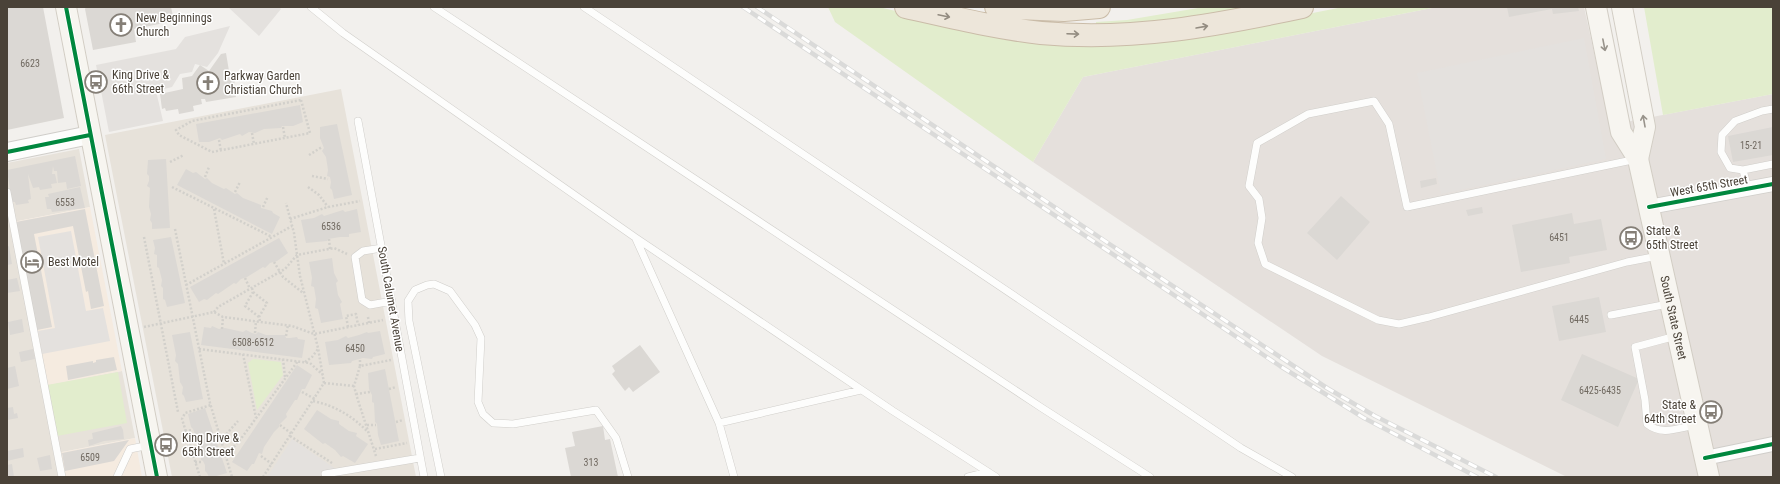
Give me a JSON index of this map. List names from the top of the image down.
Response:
{
  "streets": {
    "main road": ["South State Street"],
    "street": ["West 65th Street"],
    "lane": ["South Calumet Avenue"]
  },
  "crossings": [
    ["West 65th Street", "South State Street"]
  ],
  "places": {
    "church": ["New Beginnings Church", "Parkway Garden Christian Church"],
    "bus stop": [
      "King Drive & 66th Street",
      "State & 65th Street",
      "State & 64th Street",
      "King Drive & 65th Street"
    ],
    "hotel": ["Best Motel"]
  },
  "house_numbers": [
    "6623",
    "15-21",
    "6553",
    "6536",
    "6451",
    "6445",
    "6508-6512",
    "6450",
    "6425-6435",
    "6509",
    "313"
  ]
}
